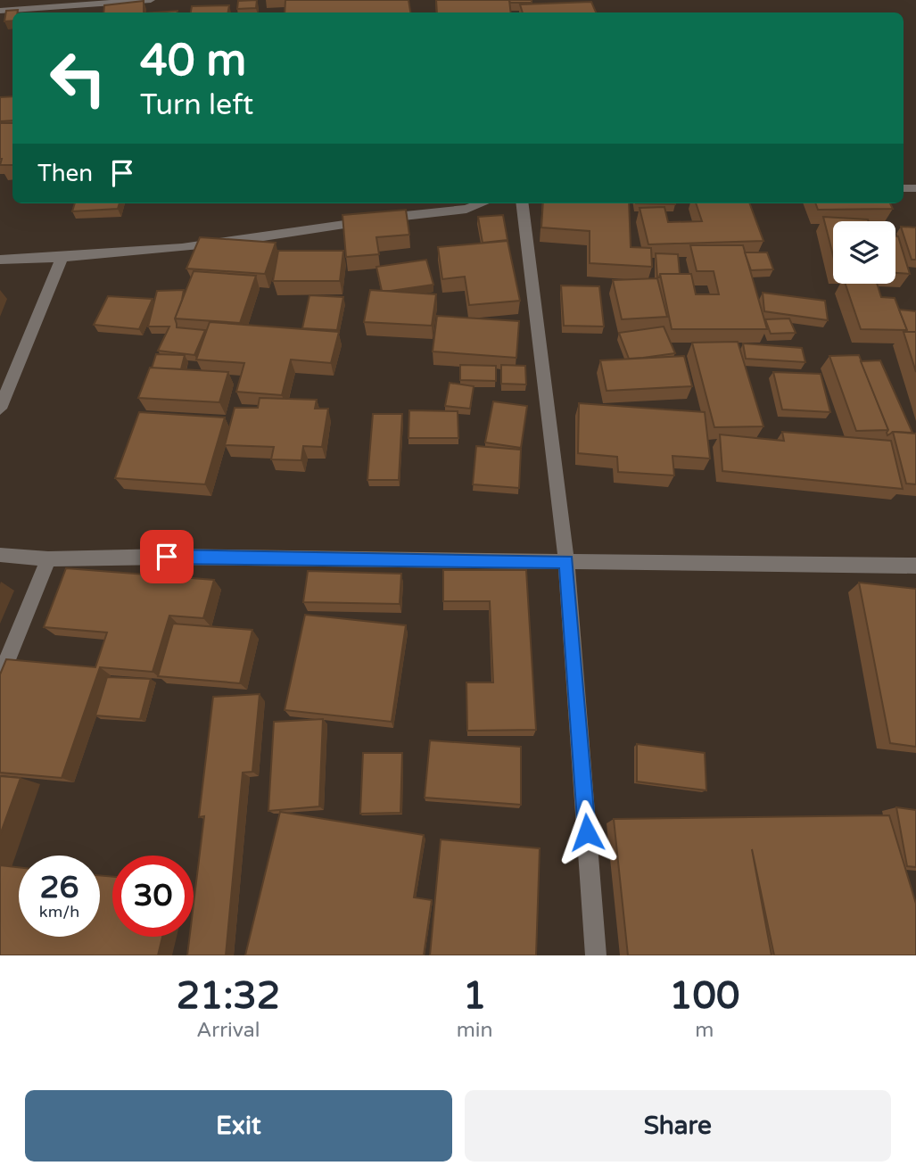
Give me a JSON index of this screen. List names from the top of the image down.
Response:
{
  "page": {
    "turn": ["40 m", "Turn left"],
    "then": "Then",
    "speed": "26 km/h",
    "limit": "30",
    "eta": [
      "21:32",
      "Arrival",
      "1",
      "min",
      "100",
      "m"
    ],
    "buttons": ["Exit", "Share"]
  }
}
